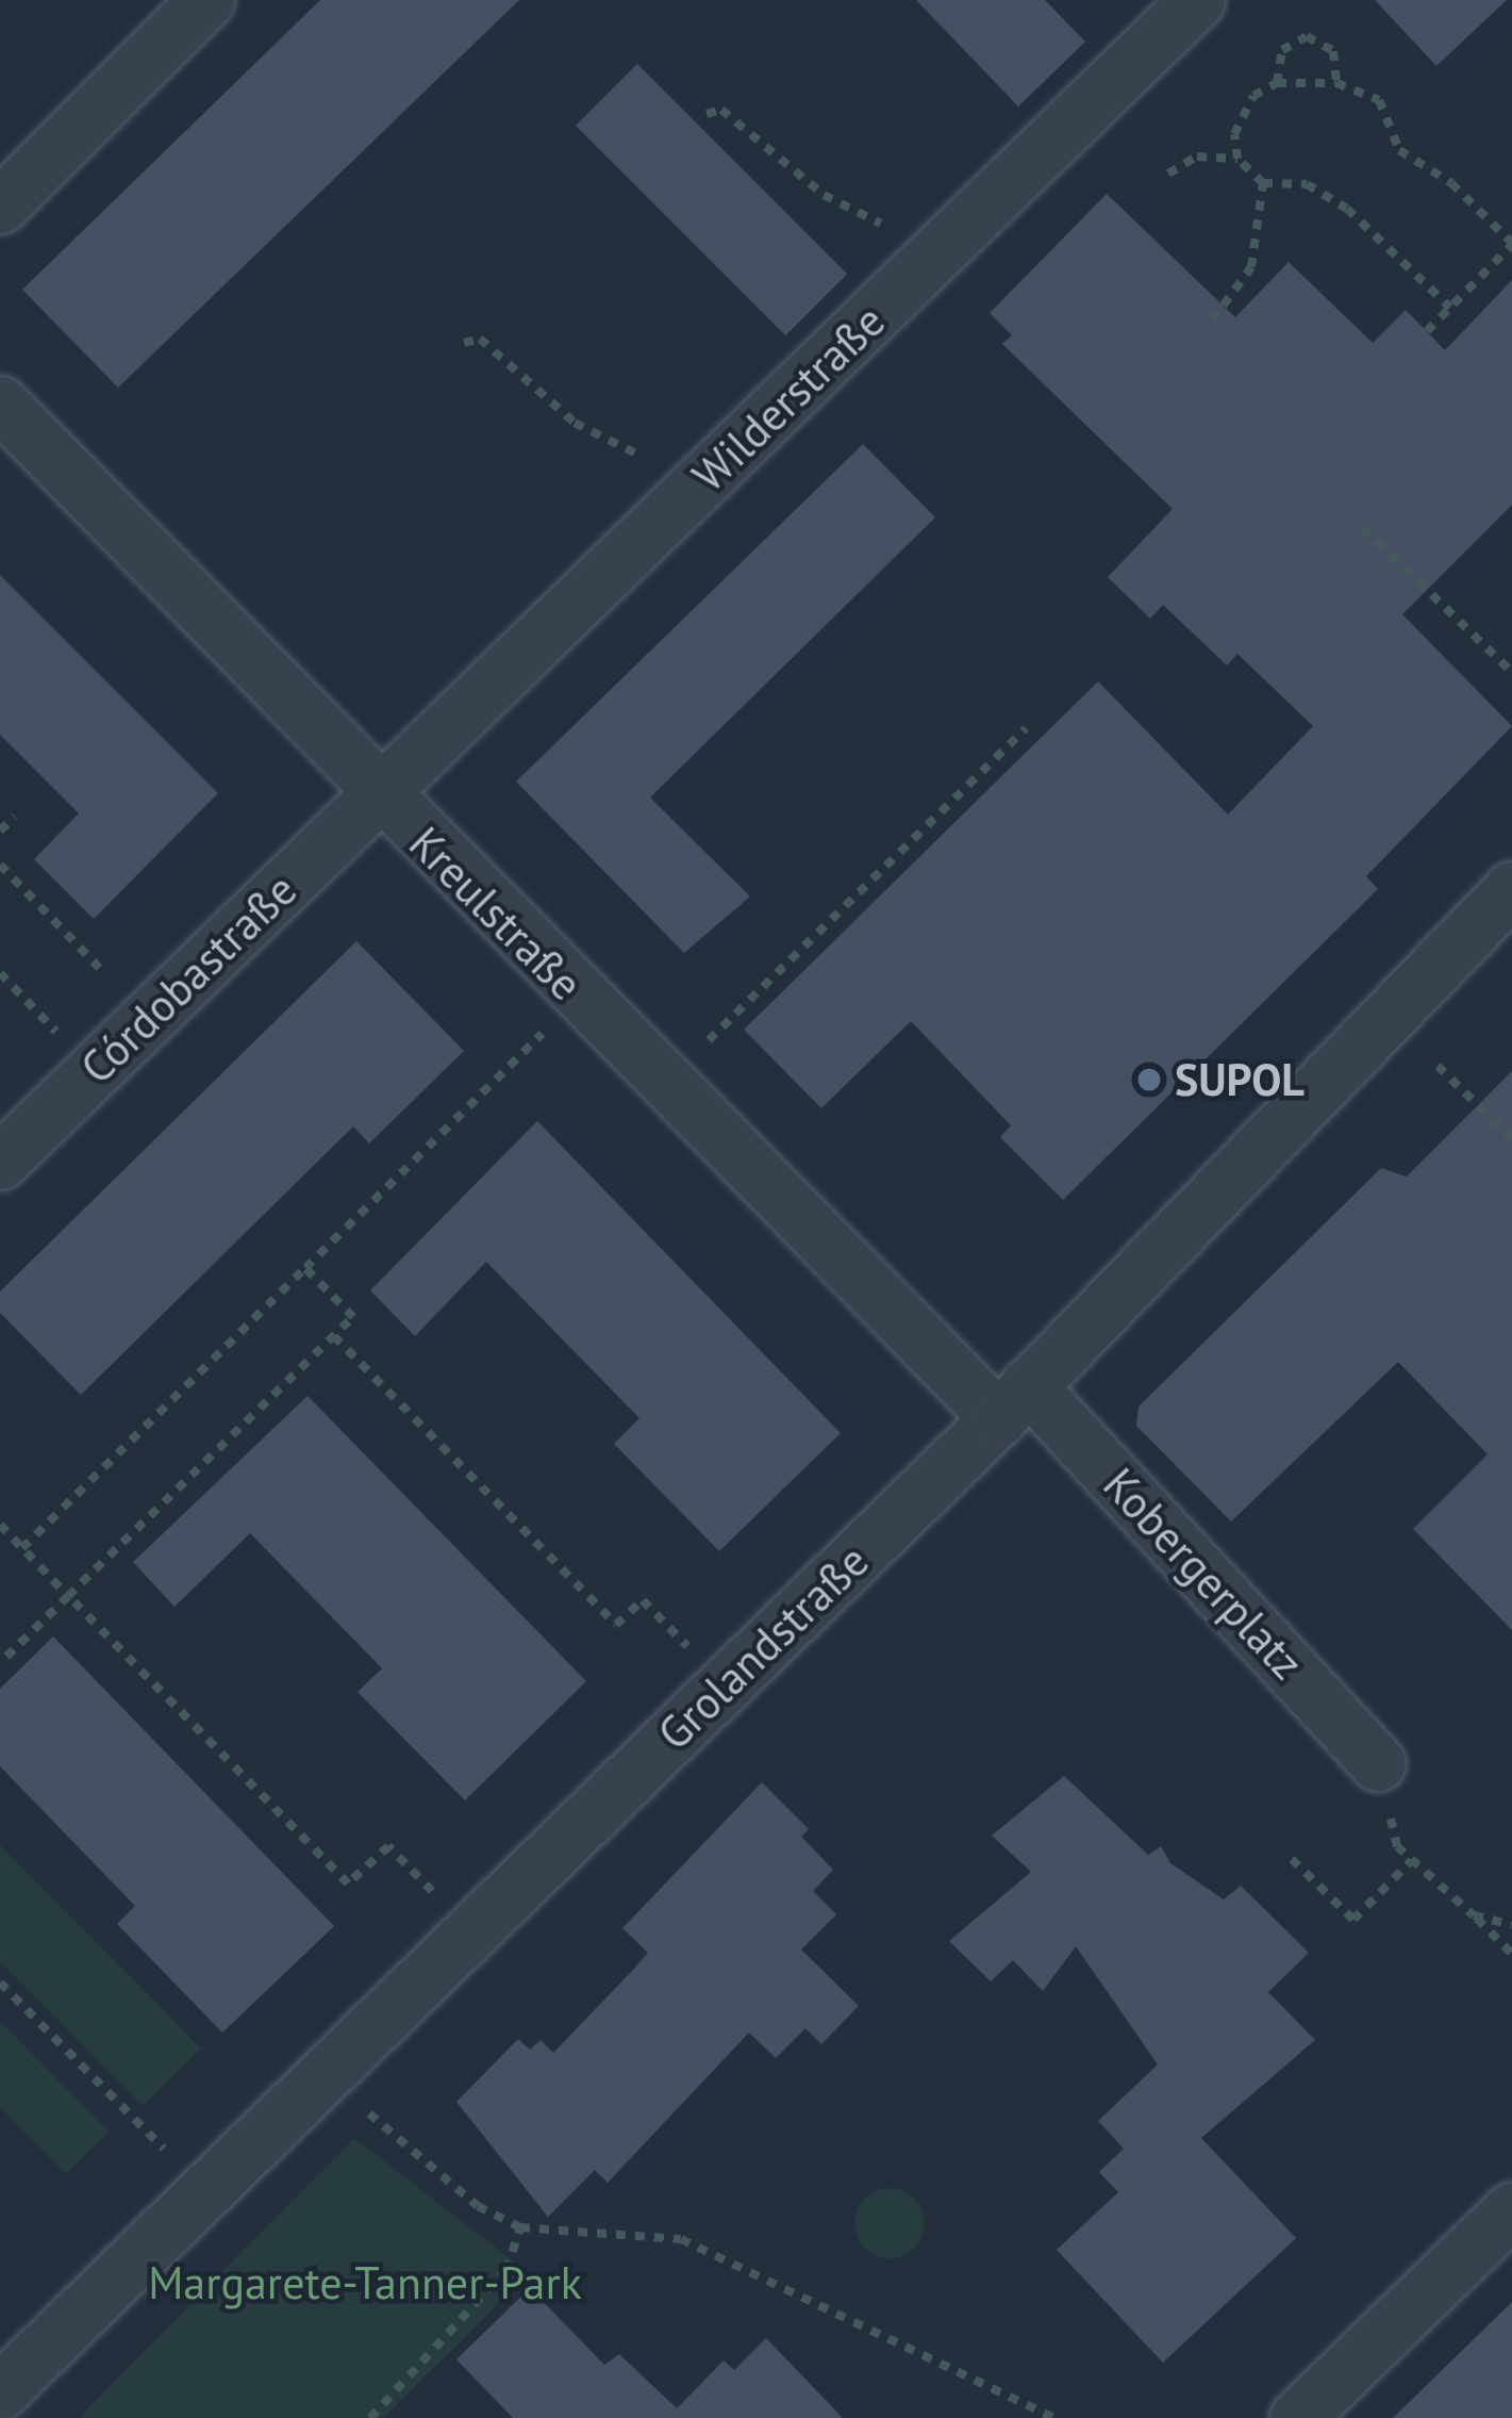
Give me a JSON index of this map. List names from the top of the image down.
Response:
{
  "streets": {
    "street": [
      "Wilderstraße",
      "Kreulstraße",
      "Córdobastraße",
      "Kobergerplatz",
      "Grolandstraße"
    ]
  },
  "crossings": [
    ["Wilderstraße", "Kreulstraße"],
    ["Wilderstraße", "Córdobastraße"],
    ["Kreulstraße", "Córdobastraße"],
    ["Kreulstraße", "Kobergerplatz"],
    ["Kreulstraße", "Grolandstraße"],
    ["Kobergerplatz", "Grolandstraße"]
  ],
  "parks": ["Margarete-Tanner-Park"],
  "places": ["SUPOL"]
}
